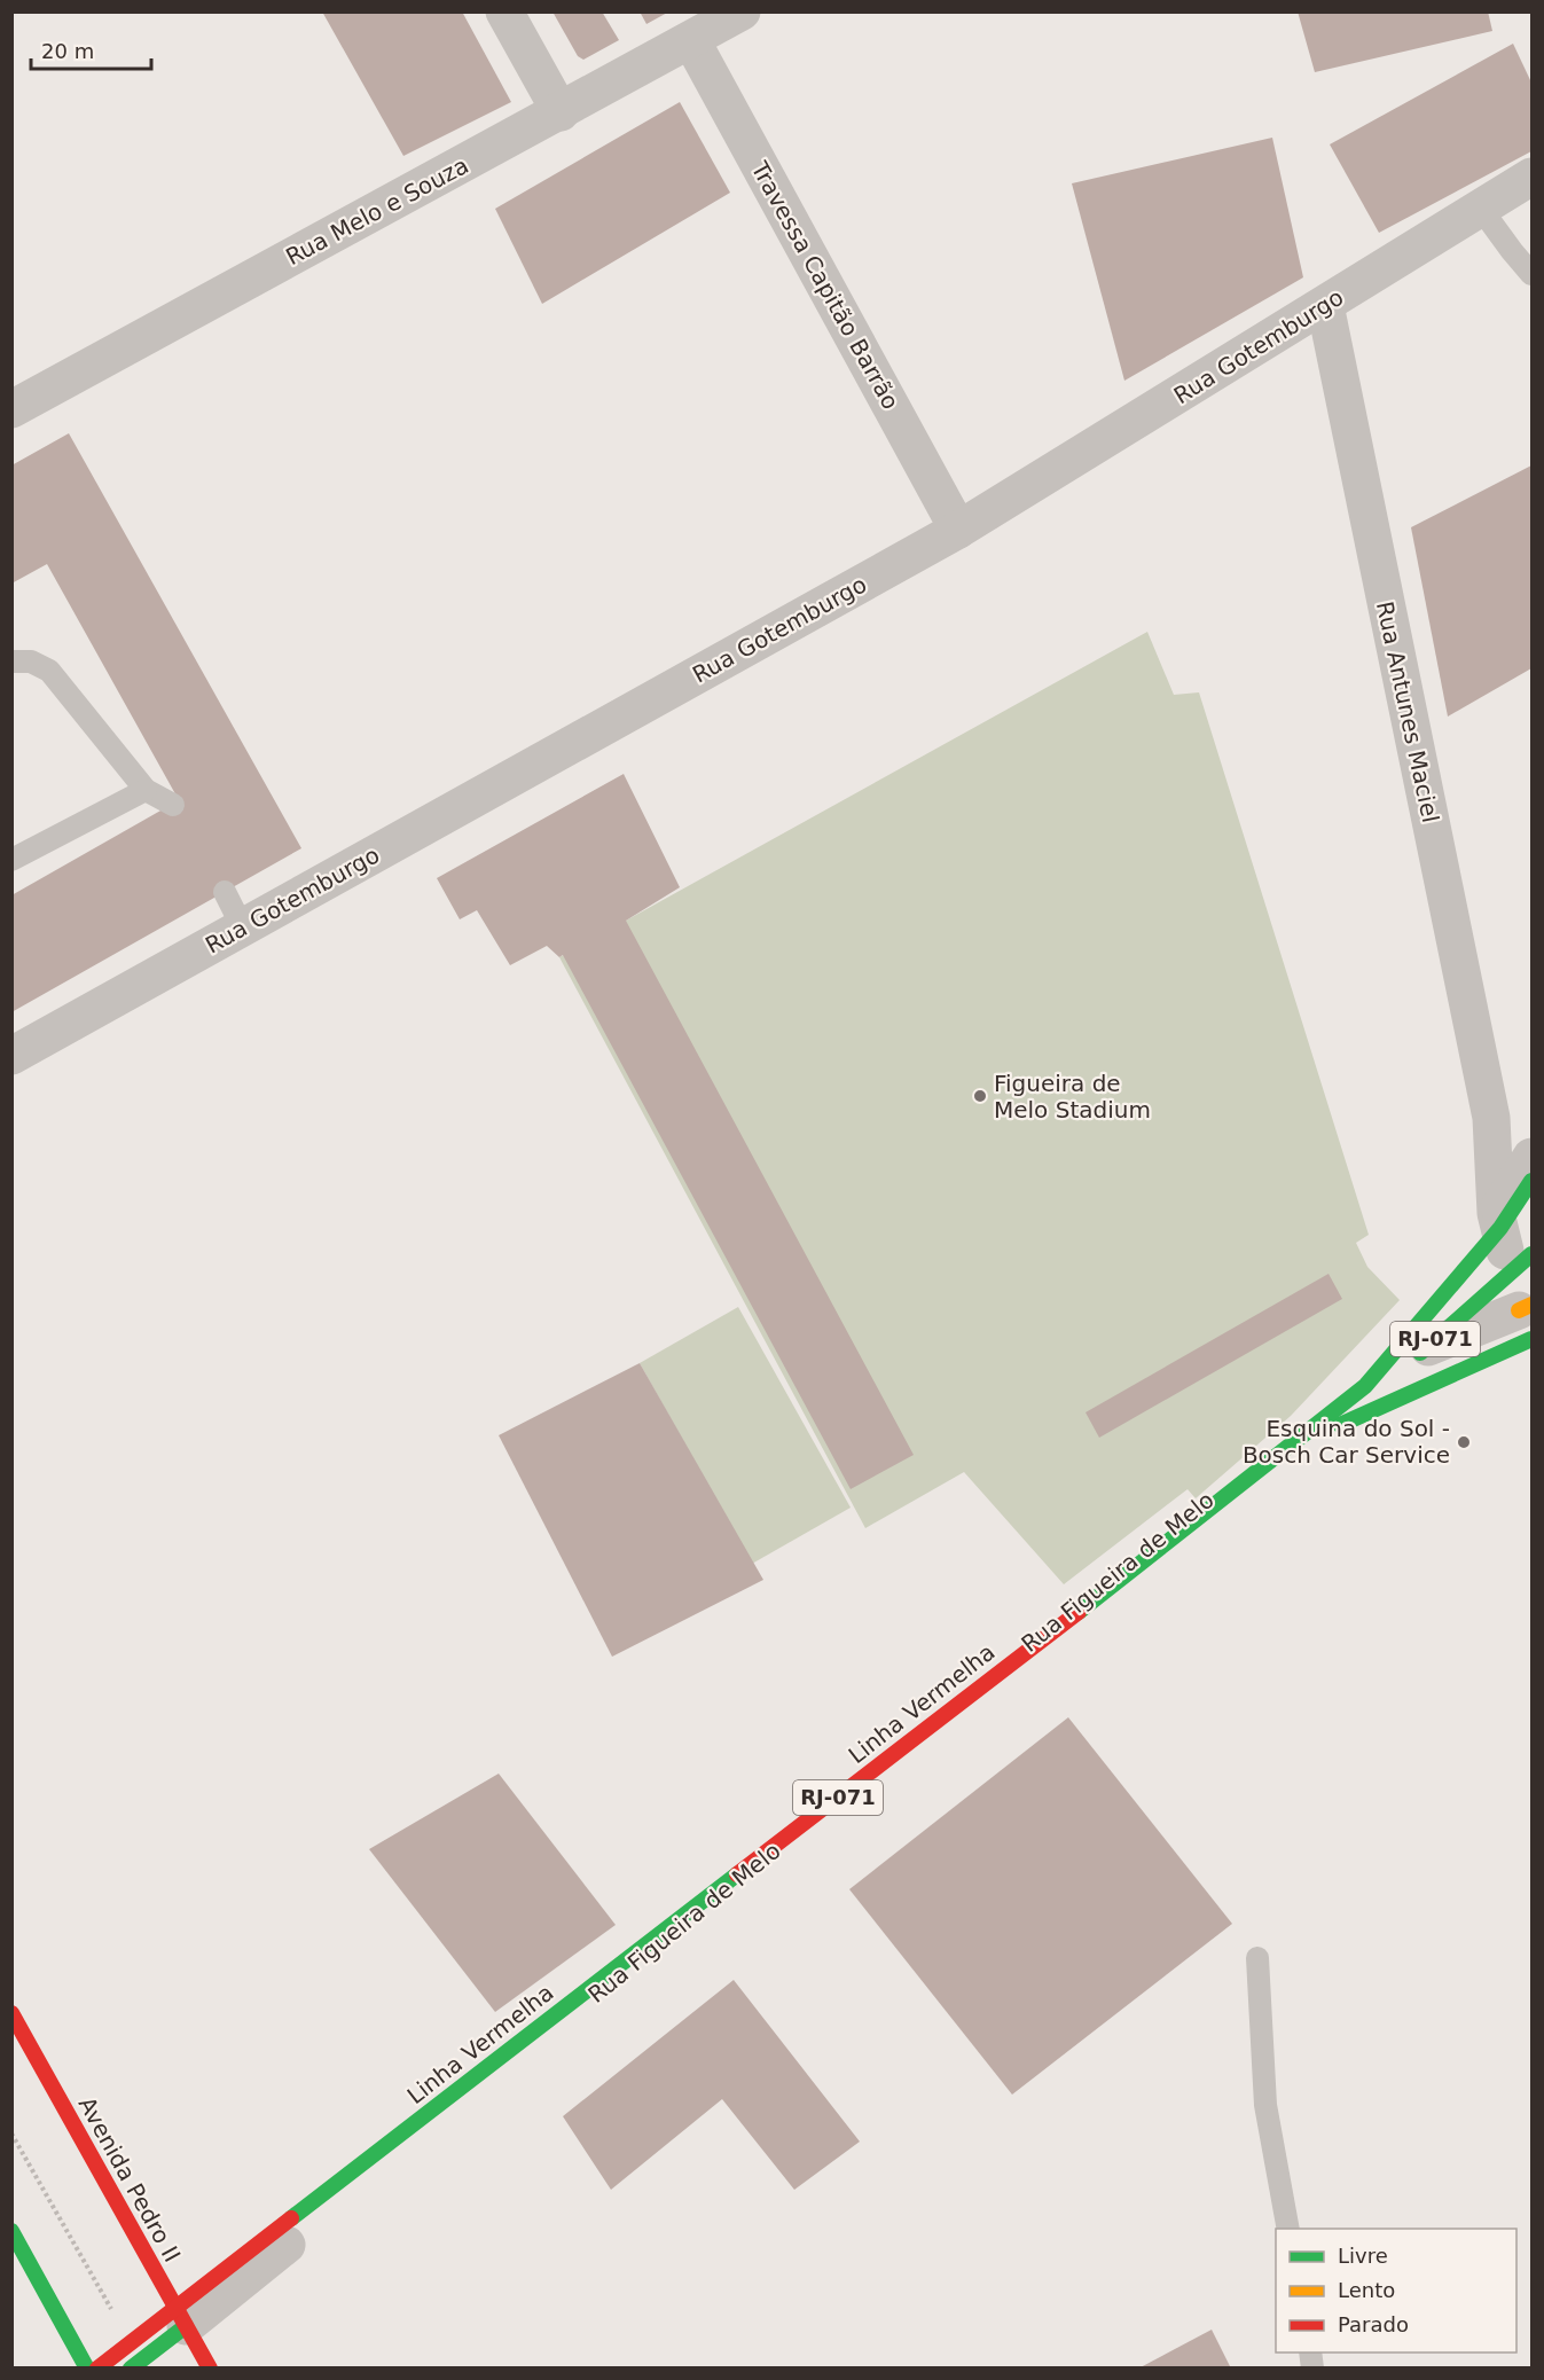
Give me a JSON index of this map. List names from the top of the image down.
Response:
{
  "streets": {
    "main road": [
      "RJ-071",
      "Rua Figueira de Melo",
      "Linha Vermelha",
      "Avenida Pedro II"
    ],
    "street": [
      "Rua Melo e Souza",
      "Travessa Capitão Barrão",
      "Rua Gotemburgo",
      "Rua Antunes Maciel"
    ]
  },
  "crossings": [
    ["Rua Melo e Souza", "Travessa Capitão Barrão"],
    ["Travessa Capitão Barrão", "Rua Gotemburgo"],
    ["Rua Gotemburgo", "Rua Antunes Maciel"],
    ["Rua Antunes Maciel", "Rua Figueira de Melo"],
    ["RJ-071", "Rua Figueira de Melo"],
    ["RJ-071", "Linha Vermelha"],
    ["Rua Figueira de Melo", "Avenida Pedro II"]
  ],
  "places": ["Figueira de Melo Stadium", "Esquina do Sol - Bosch Car Service"],
  "legend": ["Livre", "Lento", "Parado"],
  "scale_bar": "20 m"
}
